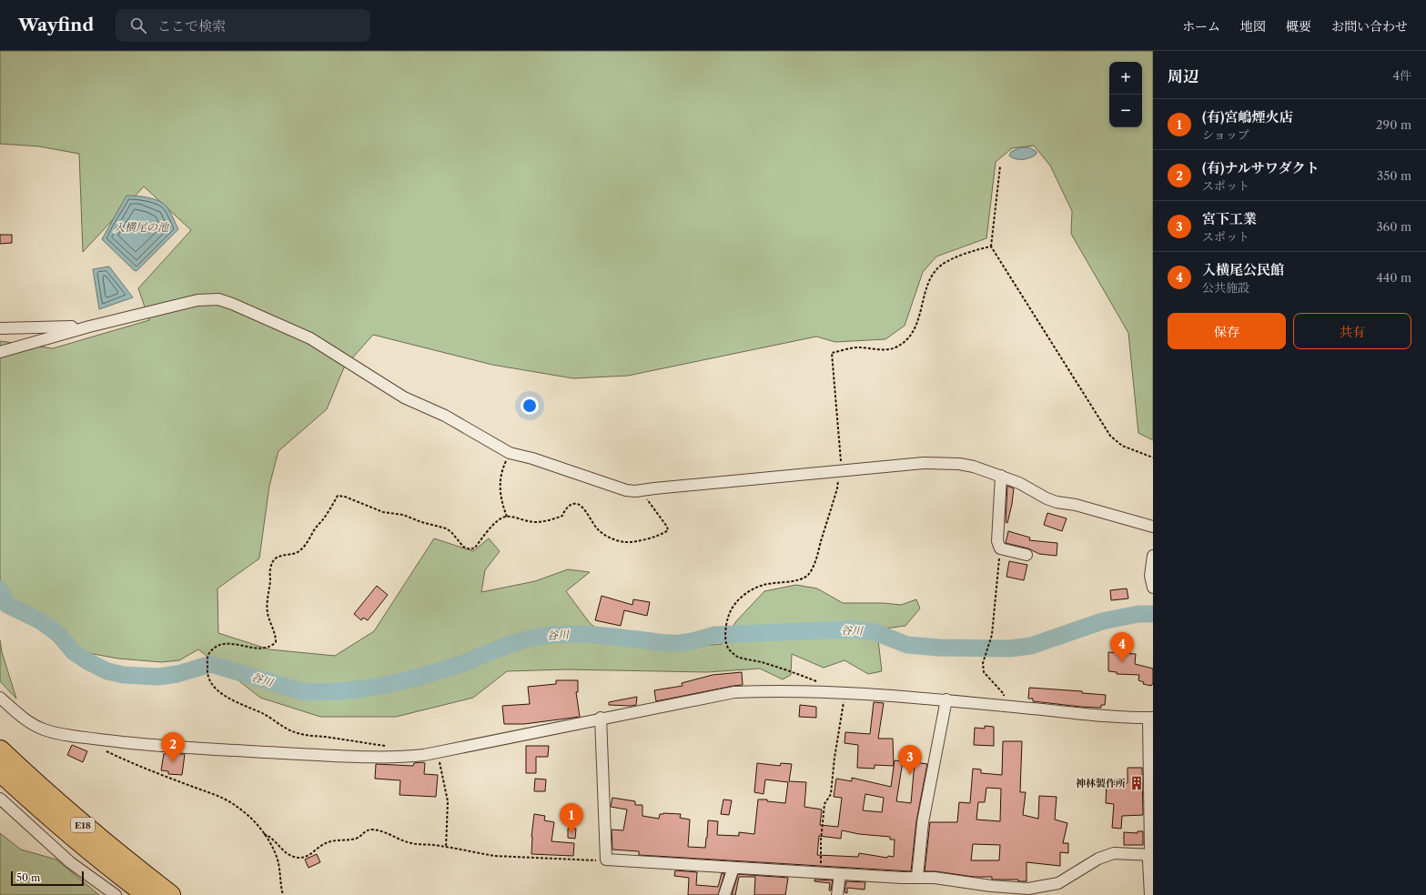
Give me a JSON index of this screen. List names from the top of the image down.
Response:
{
  "streets": {
    "highway": ["E18"]
  },
  "water": ["入横尾の池", "谷川"],
  "places": {
    "building": ["神林製作所"]
  },
  "scale_bar": "50 m",
  "page": {
    "header": "Wayfind",
    "search": "ここで検索",
    "nav": [
      "ホーム",
      "地図",
      "概要",
      "お問い合わせ"
    ],
    "heading": ["周辺", "4件"],
    "map_buttons": ["+", "−"],
    "list": [
      {
        "mark": "1",
        "name": "(有)宮嶋煙火店",
        "note": "ショップ",
        "value": "290 m"
      },
      {
        "mark": "2",
        "name": "(有)ナルサワダクト",
        "note": "スポット",
        "value": "350 m"
      },
      {
        "mark": "3",
        "name": "宮下工業",
        "note": "スポット",
        "value": "360 m"
      },
      {
        "mark": "4",
        "name": "入横尾公民館",
        "note": "公共施設",
        "value": "440 m"
      }
    ],
    "buttons": ["保存", "共有"],
    "pins": [
      "4",
      "2",
      "3",
      "1"
    ],
    "scale": "50 m"
  }
}
